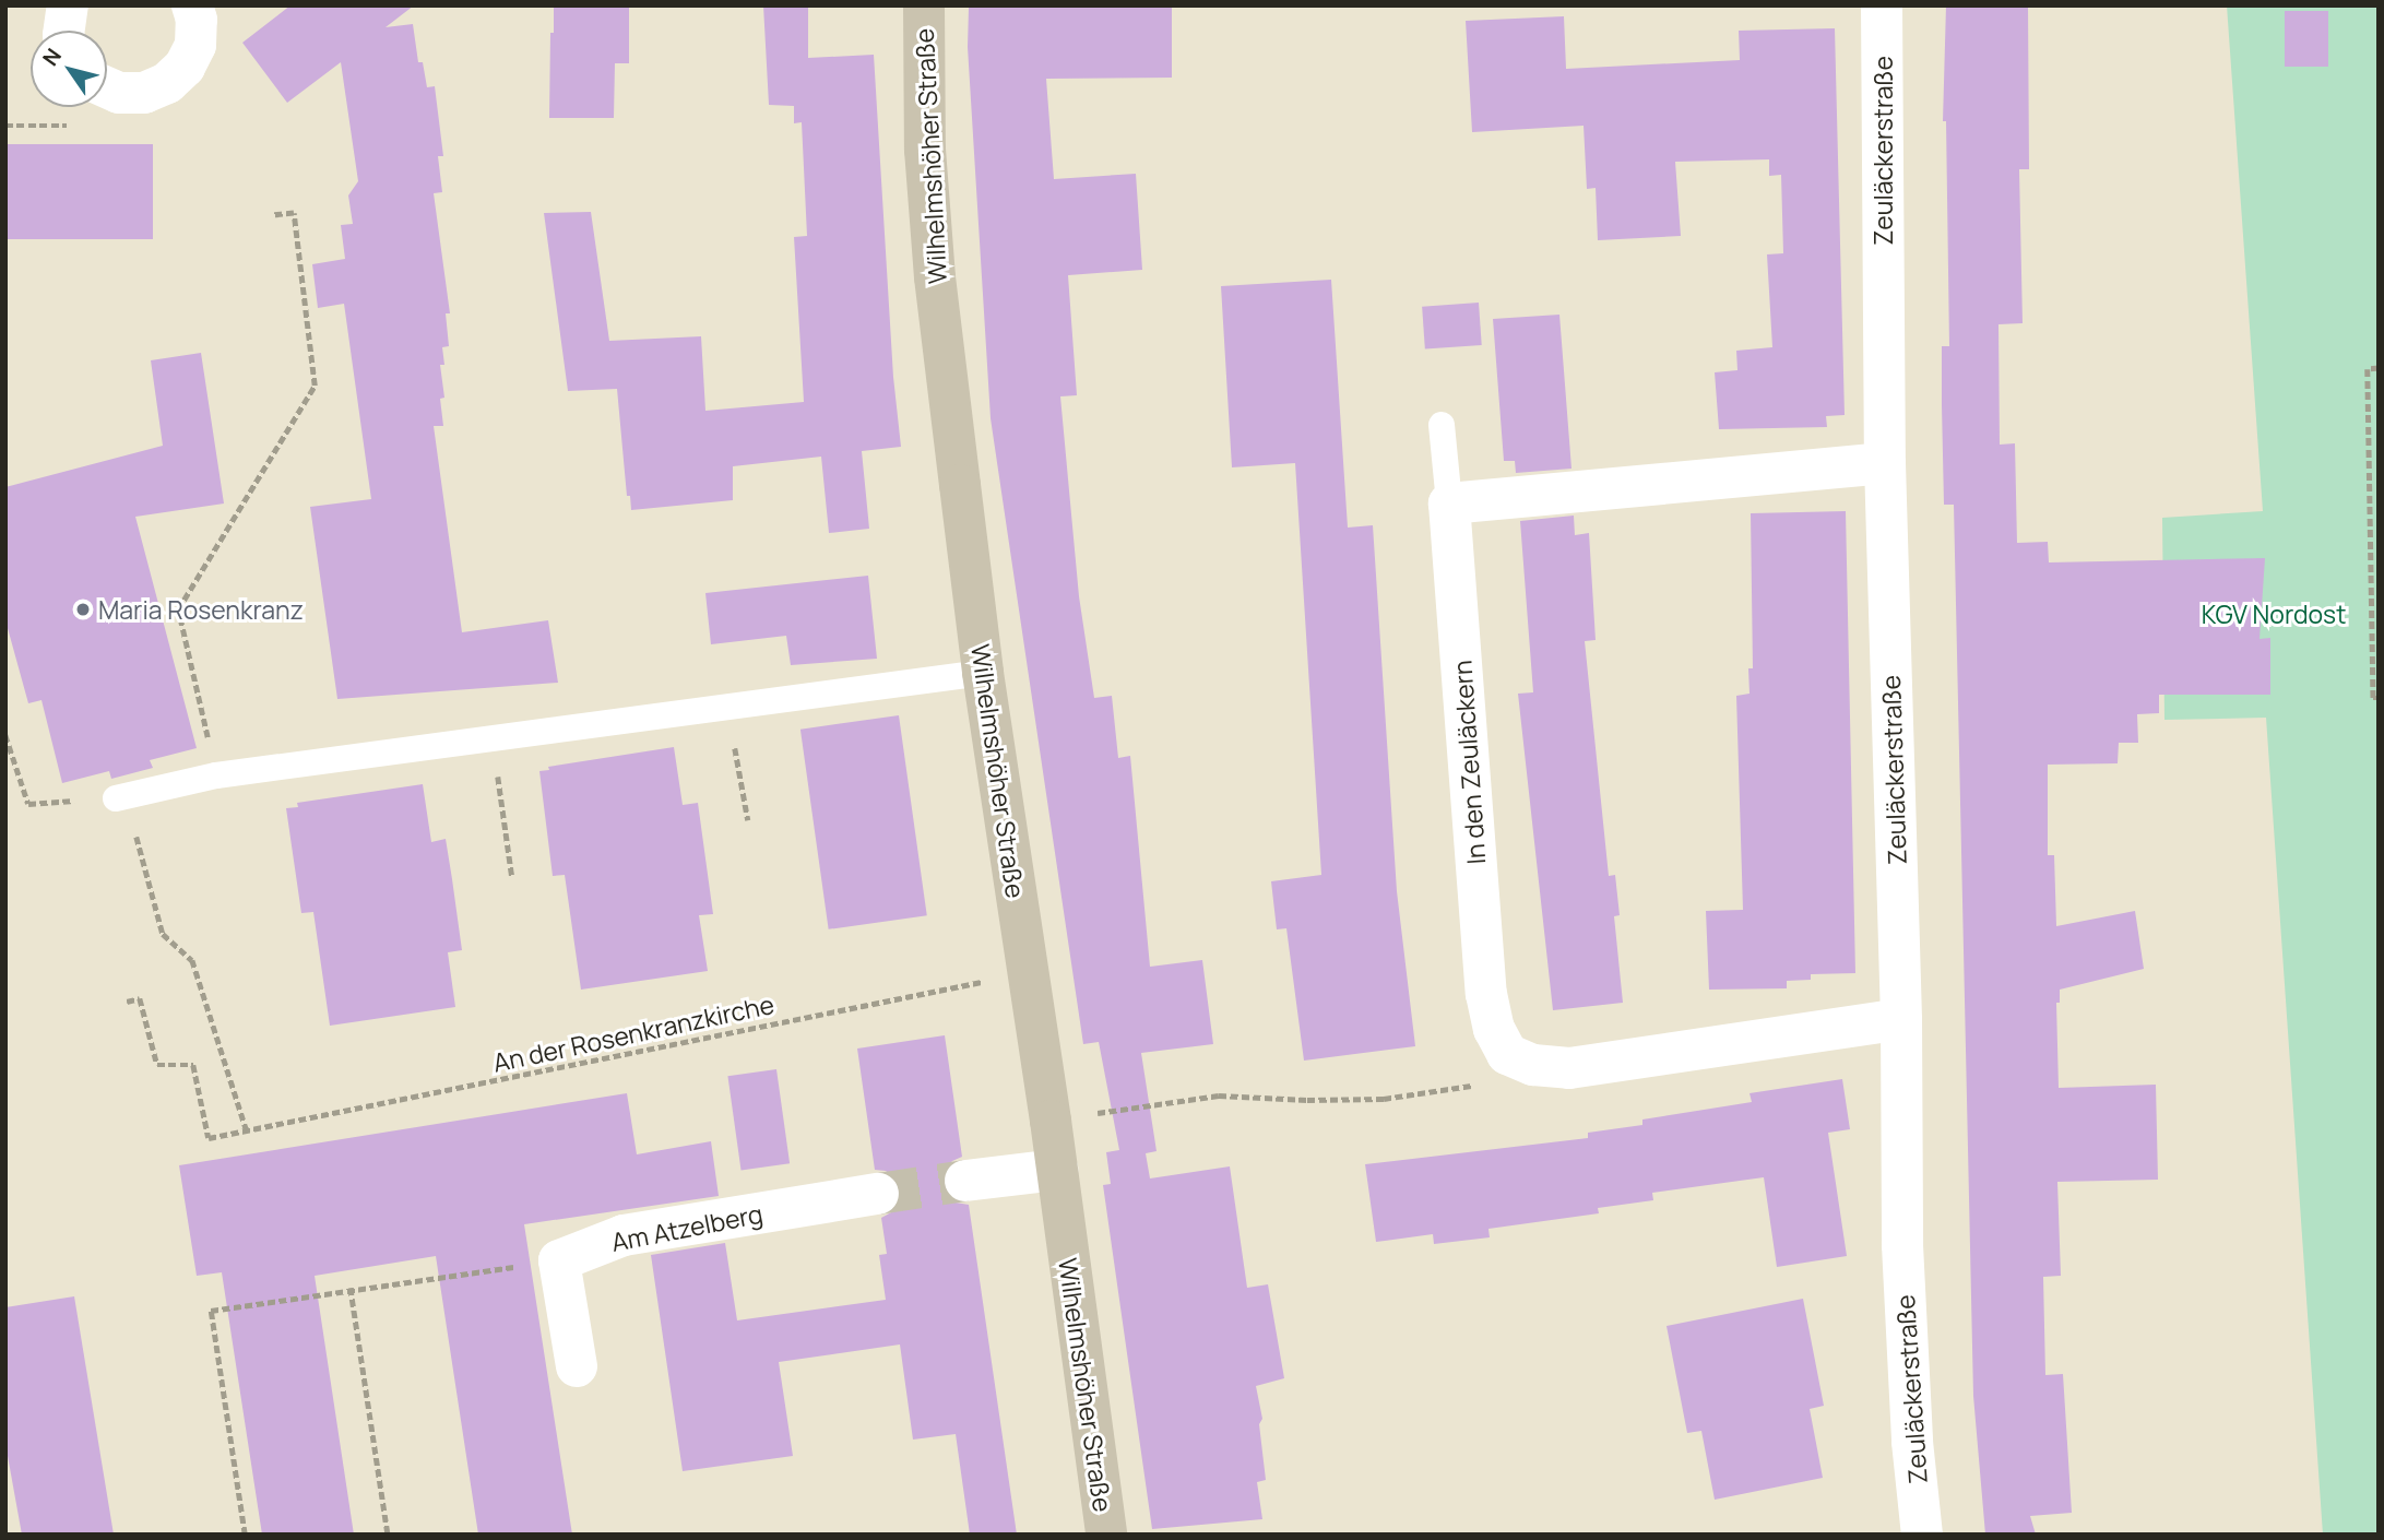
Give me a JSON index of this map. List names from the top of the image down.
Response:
{
  "streets": {
    "main road": ["Wilhelmshöher Straße"],
    "street": ["Zeuläckerstraße", "In den Zeuläckern", "Am Atzelberg"],
    "path": ["An der Rosenkranzkirche"]
  },
  "crossings": [
    ["Wilhelmshöher Straße", "An der Rosenkranzkirche"]
  ],
  "parks": ["KGV Nordost"],
  "places": ["Maria Rosenkranz"],
  "north": "top left"
}
